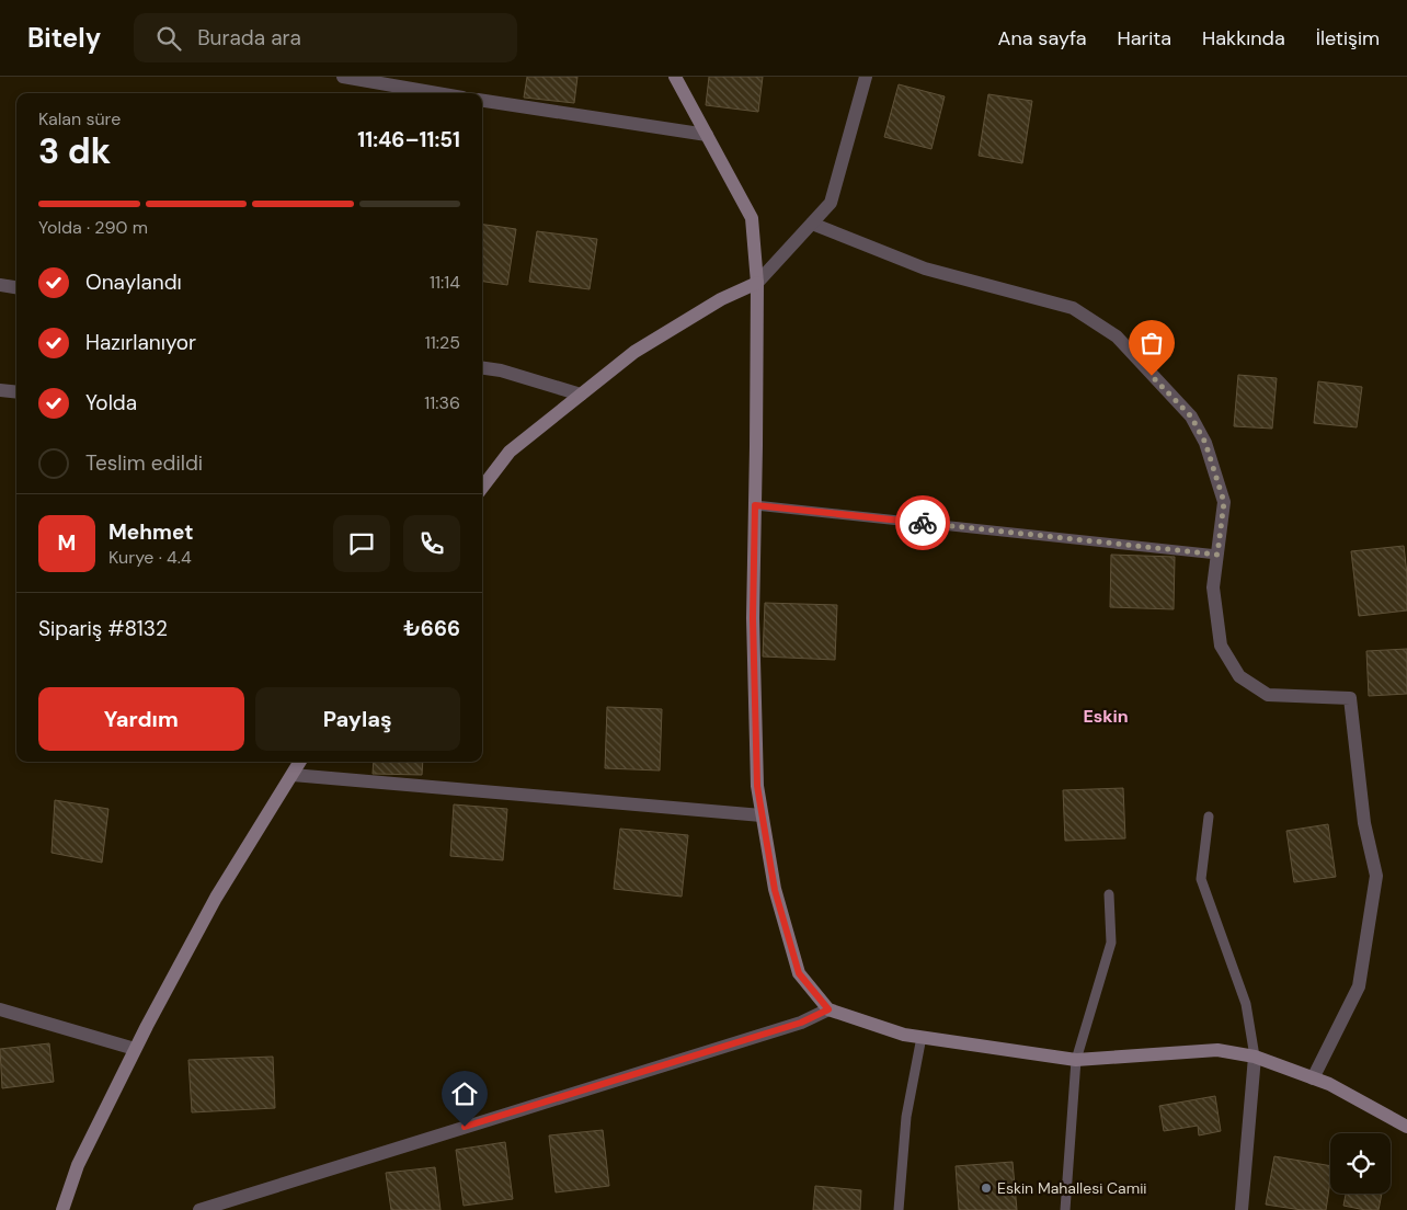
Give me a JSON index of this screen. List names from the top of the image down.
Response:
{
  "districts": ["Eskin"],
  "places": ["Eskin Mahallesi Camii"],
  "page": {
    "header": "Bitely",
    "search": "Burada ara",
    "nav": [
      "Ana sayfa",
      "Harita",
      "Hakkında",
      "İletişim"
    ],
    "heading": ["3 dk", "Kalan süre", "11:46–11:51"],
    "panel": [
      "Mehmet",
      "Kurye · 4.4",
      "Sipariş #8132",
      "₺666"
    ],
    "bar": "Yolda · 290 m",
    "list": [
      ["Onaylandı", "11:14"],
      ["Hazırlanıyor", "11:25"],
      ["Yolda", "11:36"],
      "Teslim edildi"
    ],
    "round": "M",
    "buttons": ["Yardım", "Paylaş"]
  }
}
